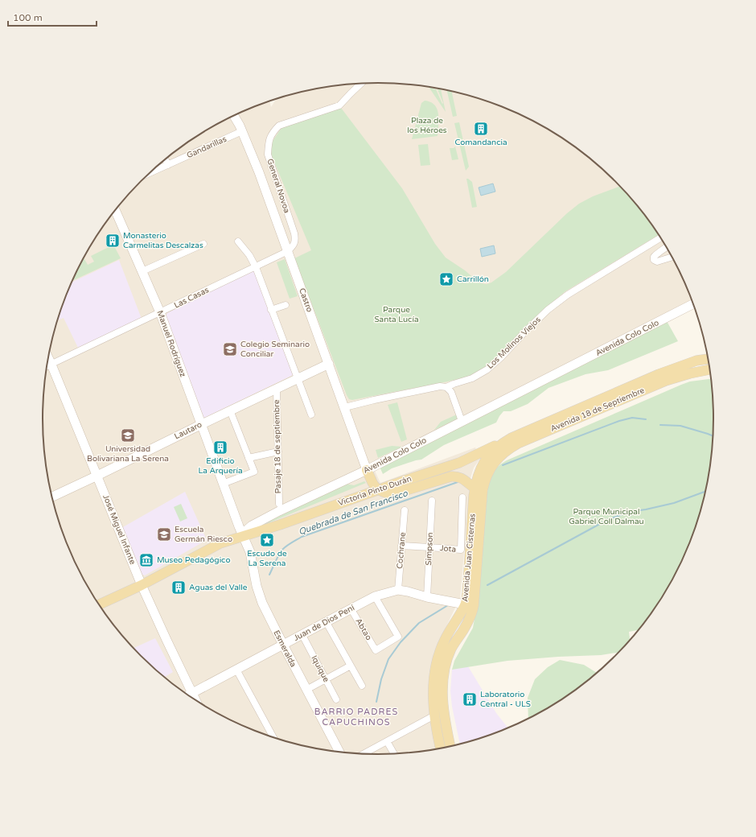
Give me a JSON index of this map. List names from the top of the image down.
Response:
{
  "streets": {
    "main road": [
      "Avenida Colo Colo",
      "Avenida 18 de Septiembre",
      "Victoria Pinto Durán",
      "Avenida Juan Cisternas"
    ],
    "street": [
      "Gandarillas",
      "General Novoa",
      "Las Casas",
      "Castro",
      "Los Molinos Viejos",
      "Manuel Rodríguez",
      "Lautaro",
      "Pasaje 18 de septiembre",
      "José Miguel Infante",
      "Simpson",
      "Jota",
      "Cochrane",
      "Juan de Dios Pení",
      "Abtao",
      "Esmeralda",
      "Iquique"
    ]
  },
  "crossings": [
    ["Gandarillas", "Castro"],
    ["General Novoa", "Las Casas"],
    ["General Novoa", "Castro"],
    ["Las Casas", "Castro"],
    ["Las Casas", "Manuel Rodríguez"],
    ["Las Casas", "José Miguel Infante"],
    ["Castro", "Avenida Colo Colo"],
    ["Castro", "Los Molinos Viejos"],
    ["Castro", "Lautaro"],
    ["Avenida Colo Colo", "Manuel Rodríguez"],
    ["Avenida Colo Colo", "Victoria Pinto Durán"],
    ["Avenida Colo Colo", "José Miguel Infante"],
    ["Avenida Colo Colo", "Esmeralda"],
    ["Manuel Rodríguez", "Lautaro"],
    ["Manuel Rodríguez", "Victoria Pinto Durán"],
    ["Manuel Rodríguez", "Esmeralda"],
    ["Avenida 18 de Septiembre", "Victoria Pinto Durán"],
    ["Avenida 18 de Septiembre", "Avenida Juan Cisternas"],
    ["Lautaro", "Pasaje 18 de septiembre"],
    ["Lautaro", "José Miguel Infante"],
    ["Victoria Pinto Durán", "Avenida Juan Cisternas"],
    ["Victoria Pinto Durán", "Esmeralda"],
    ["José Miguel Infante", "Juan de Dios Pení"],
    ["Simpson", "Jota"],
    ["Simpson", "Juan de Dios Pení"],
    ["Jota", "Cochrane"],
    ["Cochrane", "Juan de Dios Pení"],
    ["Avenida Juan Cisternas", "Juan de Dios Pení"],
    ["Juan de Dios Pení", "Abtao"],
    ["Juan de Dios Pení", "Esmeralda"]
  ],
  "districts": ["BARRIO PADRES CAPUCHINOS"],
  "water": ["Quebrada de San Francisco"],
  "parks": ["Plaza de los Héroes", "Parque Santa Lucía", "Parque Municipal Gabriel Coll Dalmau"],
  "places": {
    "building": [
      "Comandancia",
      "Monasterio Carmelitas Descalzas",
      "Edificio La Arquería",
      "Aguas del Valle",
      "Laboratorio Central - ULS"
    ],
    "place": ["Carrillón", "Escudo de La Serena"],
    "school or university": ["Colegio Seminario Conciliar", "Universidad Bolivariana La Serena", "Escuela Germán Riesco"],
    "museum": ["Museo Pedagógico"]
  },
  "scale_bar": "100 m"
}
